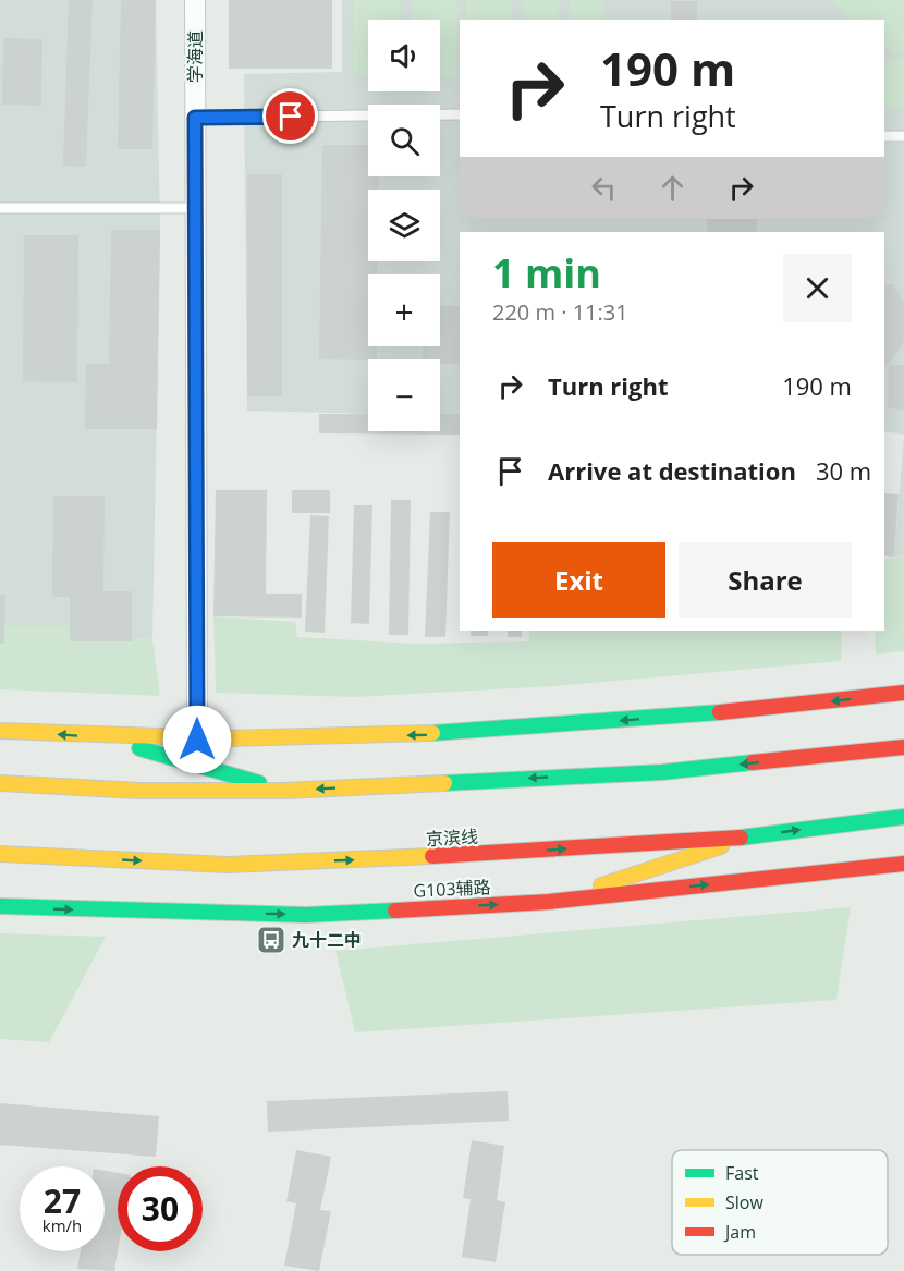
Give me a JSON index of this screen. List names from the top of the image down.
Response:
{
  "streets": {
    "main road": ["京滨线", "G103辅路"],
    "street": ["学海道"]
  },
  "places": {
    "bus stop": ["九十二中"]
  },
  "legend": ["Fast", "Slow", "Jam"],
  "page": {
    "map_buttons": ["+", "−"],
    "turn": ["190 m", "Turn right"],
    "heading": ["1 min", "220 m · 11:31"],
    "list": [
      {
        "name": "Turn right",
        "value": "190 m"
      },
      {
        "name": "Arrive at destination",
        "value": "30 m"
      }
    ],
    "buttons": ["Exit", "Share"],
    "speed": "27 km/h",
    "limit": "30"
  }
}
